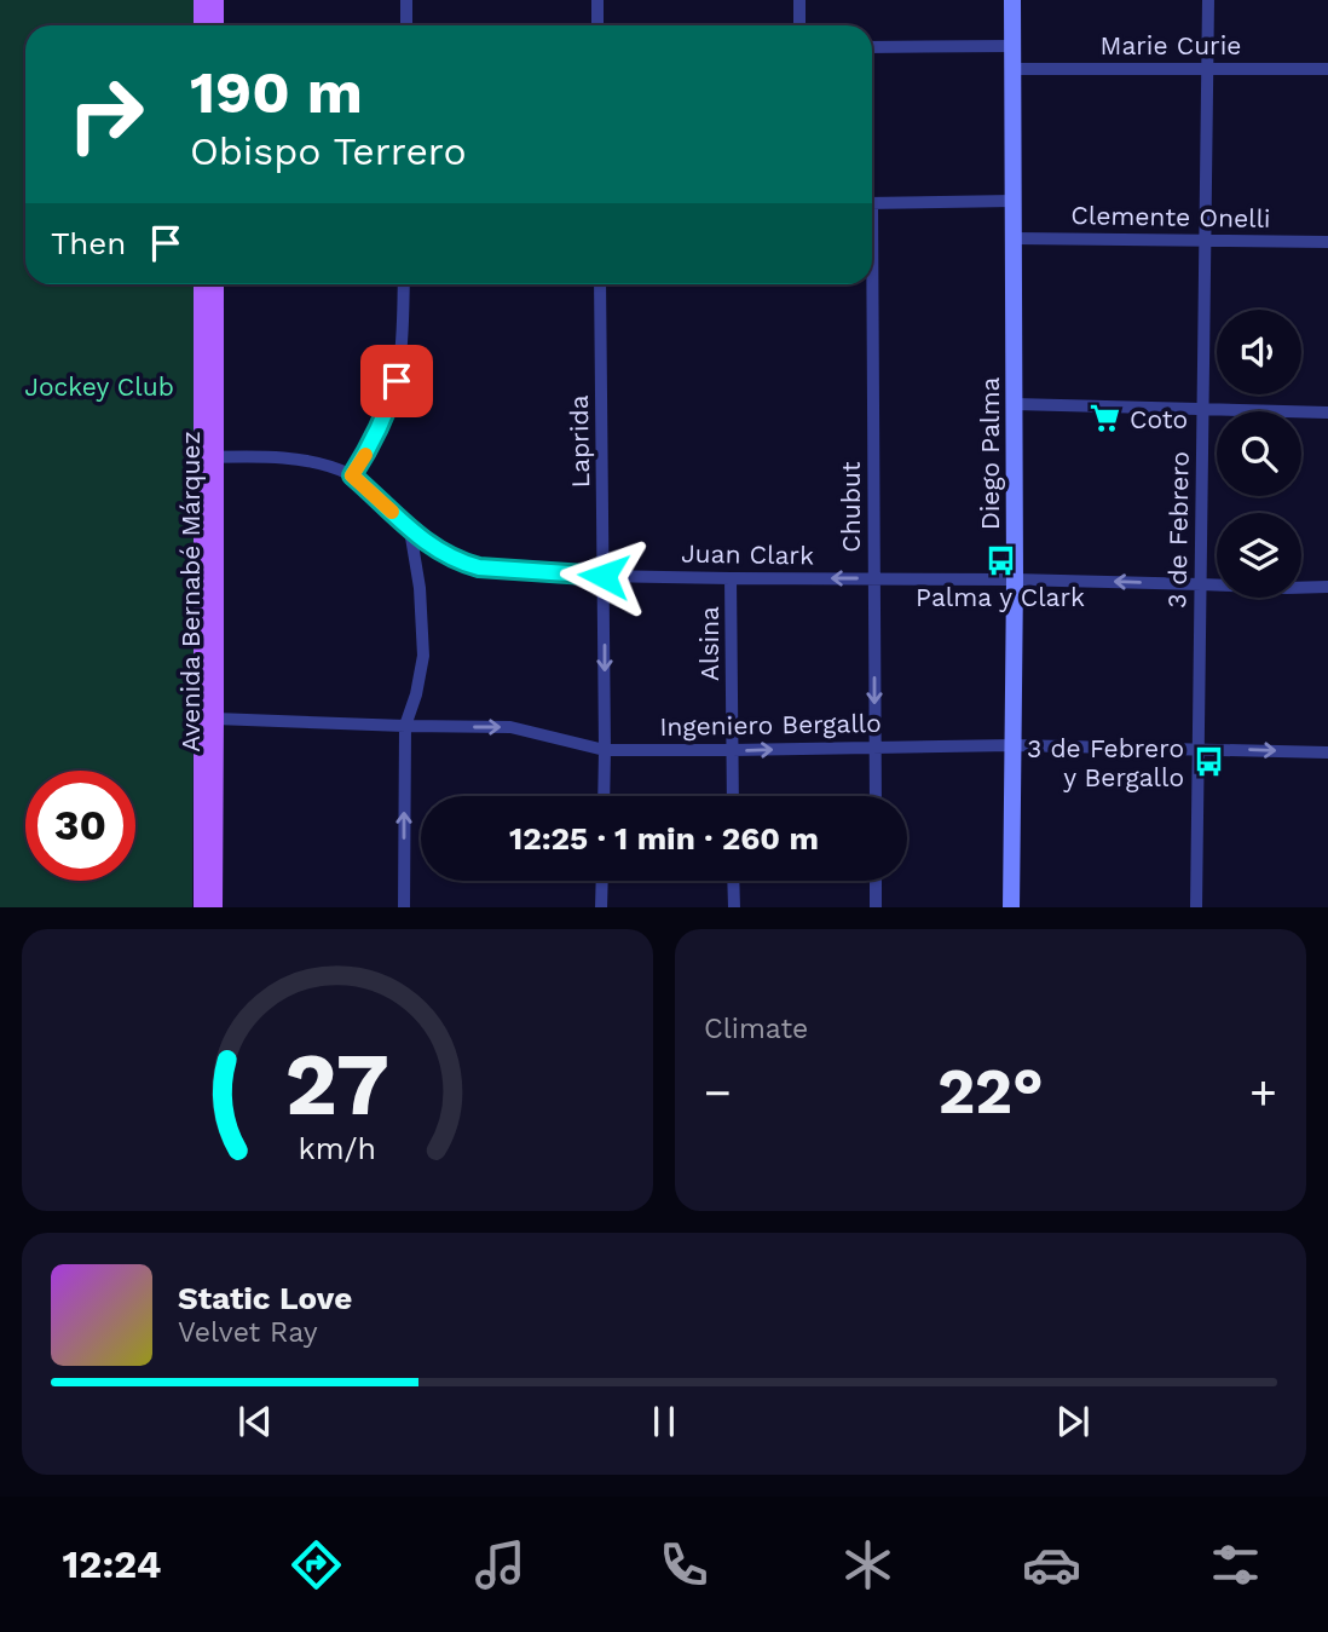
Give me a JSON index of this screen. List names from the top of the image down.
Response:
{
  "streets": {
    "main road": ["Diego Palma", "Avenida Bernabé Márquez"],
    "street": [
      "Marie Curie",
      "Clemente Onelli",
      "Laprida",
      "Chubut",
      "3 de Febrero",
      "Juan Clark",
      "Alsina",
      "Ingeniero Bergallo"
    ]
  },
  "crossings": [
    ["Marie Curie", "Diego Palma"],
    ["Marie Curie", "3 de Febrero"],
    ["Clemente Onelli", "Diego Palma"],
    ["Clemente Onelli", "3 de Febrero"],
    ["Laprida", "Juan Clark"],
    ["Laprida", "Ingeniero Bergallo"],
    ["Diego Palma", "Juan Clark"],
    ["Diego Palma", "Ingeniero Bergallo"],
    ["Chubut", "Juan Clark"],
    ["Chubut", "Ingeniero Bergallo"],
    ["3 de Febrero", "Juan Clark"],
    ["3 de Febrero", "Ingeniero Bergallo"],
    ["Juan Clark", "Avenida Bernabé Márquez"],
    ["Juan Clark", "Alsina"],
    ["Avenida Bernabé Márquez", "Ingeniero Bergallo"],
    ["Alsina", "Ingeniero Bergallo"]
  ],
  "one_way": ["Ingeniero Bergallo"],
  "parks": ["Jockey Club"],
  "places": {
    "supermarket": ["Coto"],
    "bus stop": ["Palma y Clark", "3 de Febrero y Bergallo"]
  },
  "page": {
    "turn": ["190 m", "Obispo Terrero"],
    "then": "Then",
    "limit": "30",
    "trip": "12:25 · 1 min · 260 m",
    "tile": "Climate",
    "heat": ["−", "22°", "+"],
    "song": ["Static Love", "Velvet Ray"],
    "tabs": "12:24",
    "gauge": ["27", "km/h"]
  }
}
